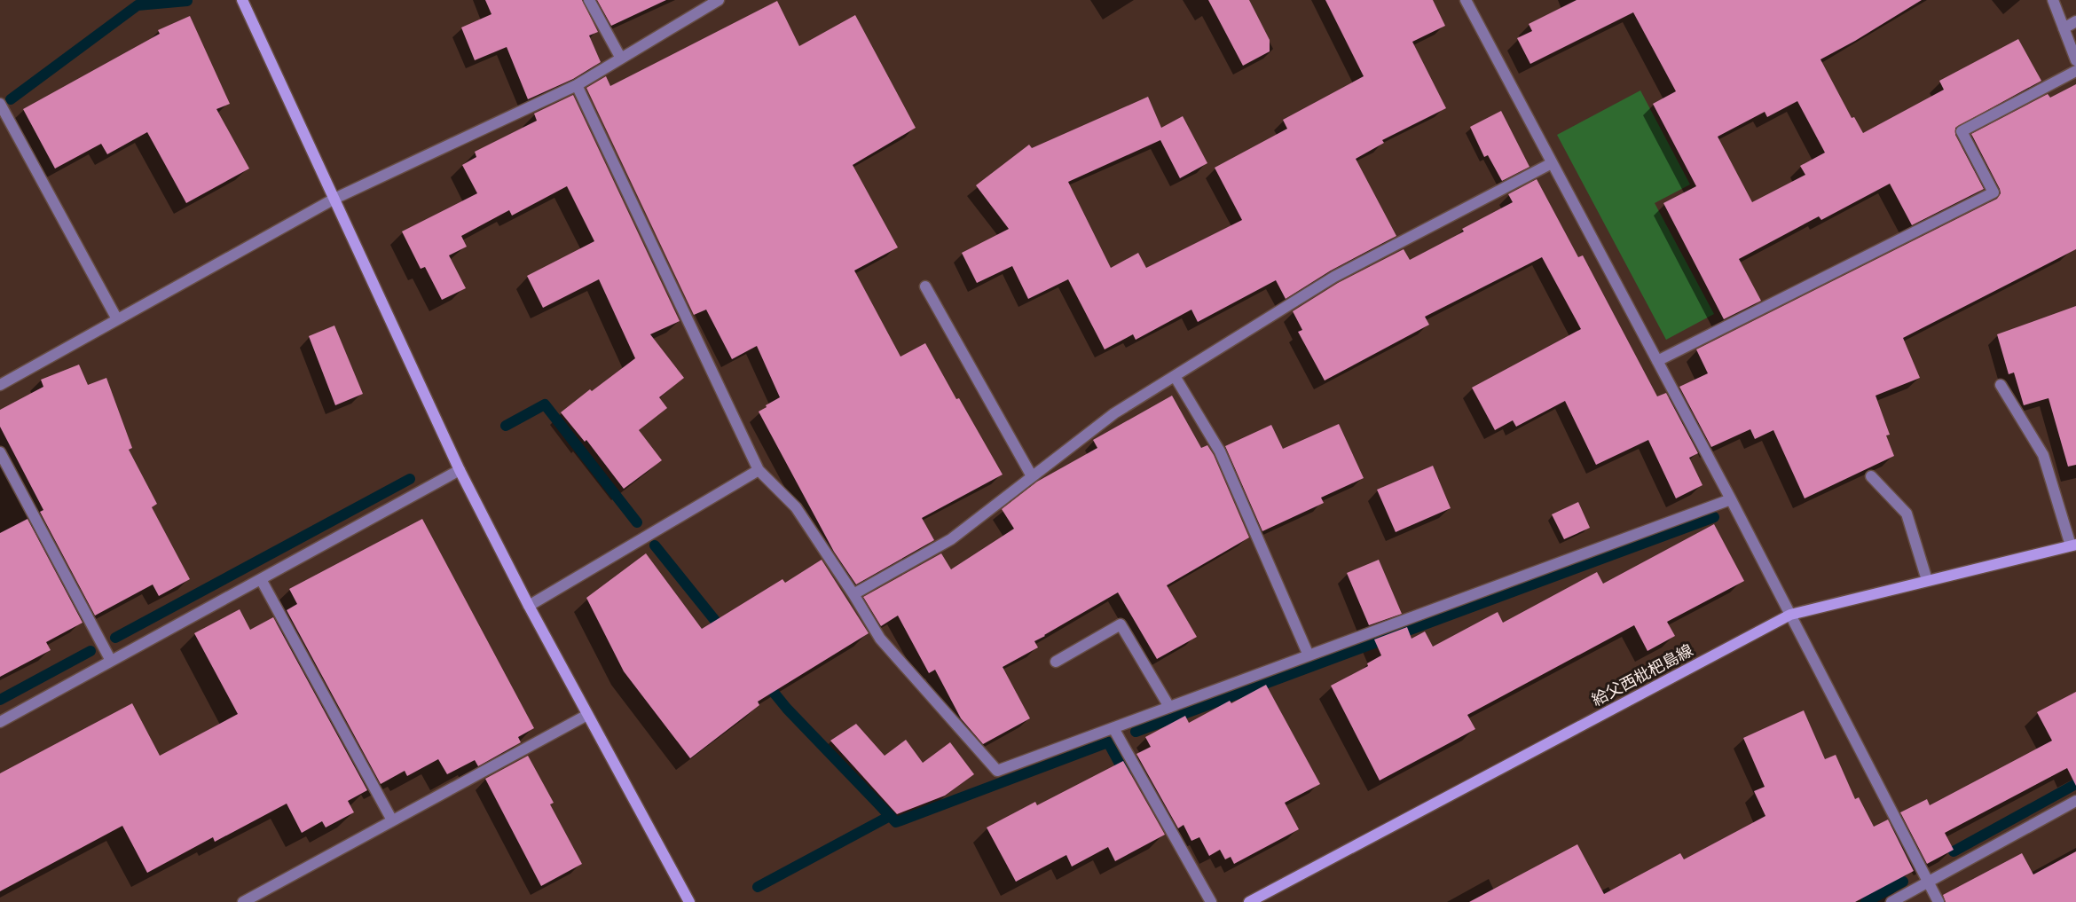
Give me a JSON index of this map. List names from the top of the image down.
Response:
{
  "streets": {
    "street": ["給父西枇杷島線"]
  }
}
